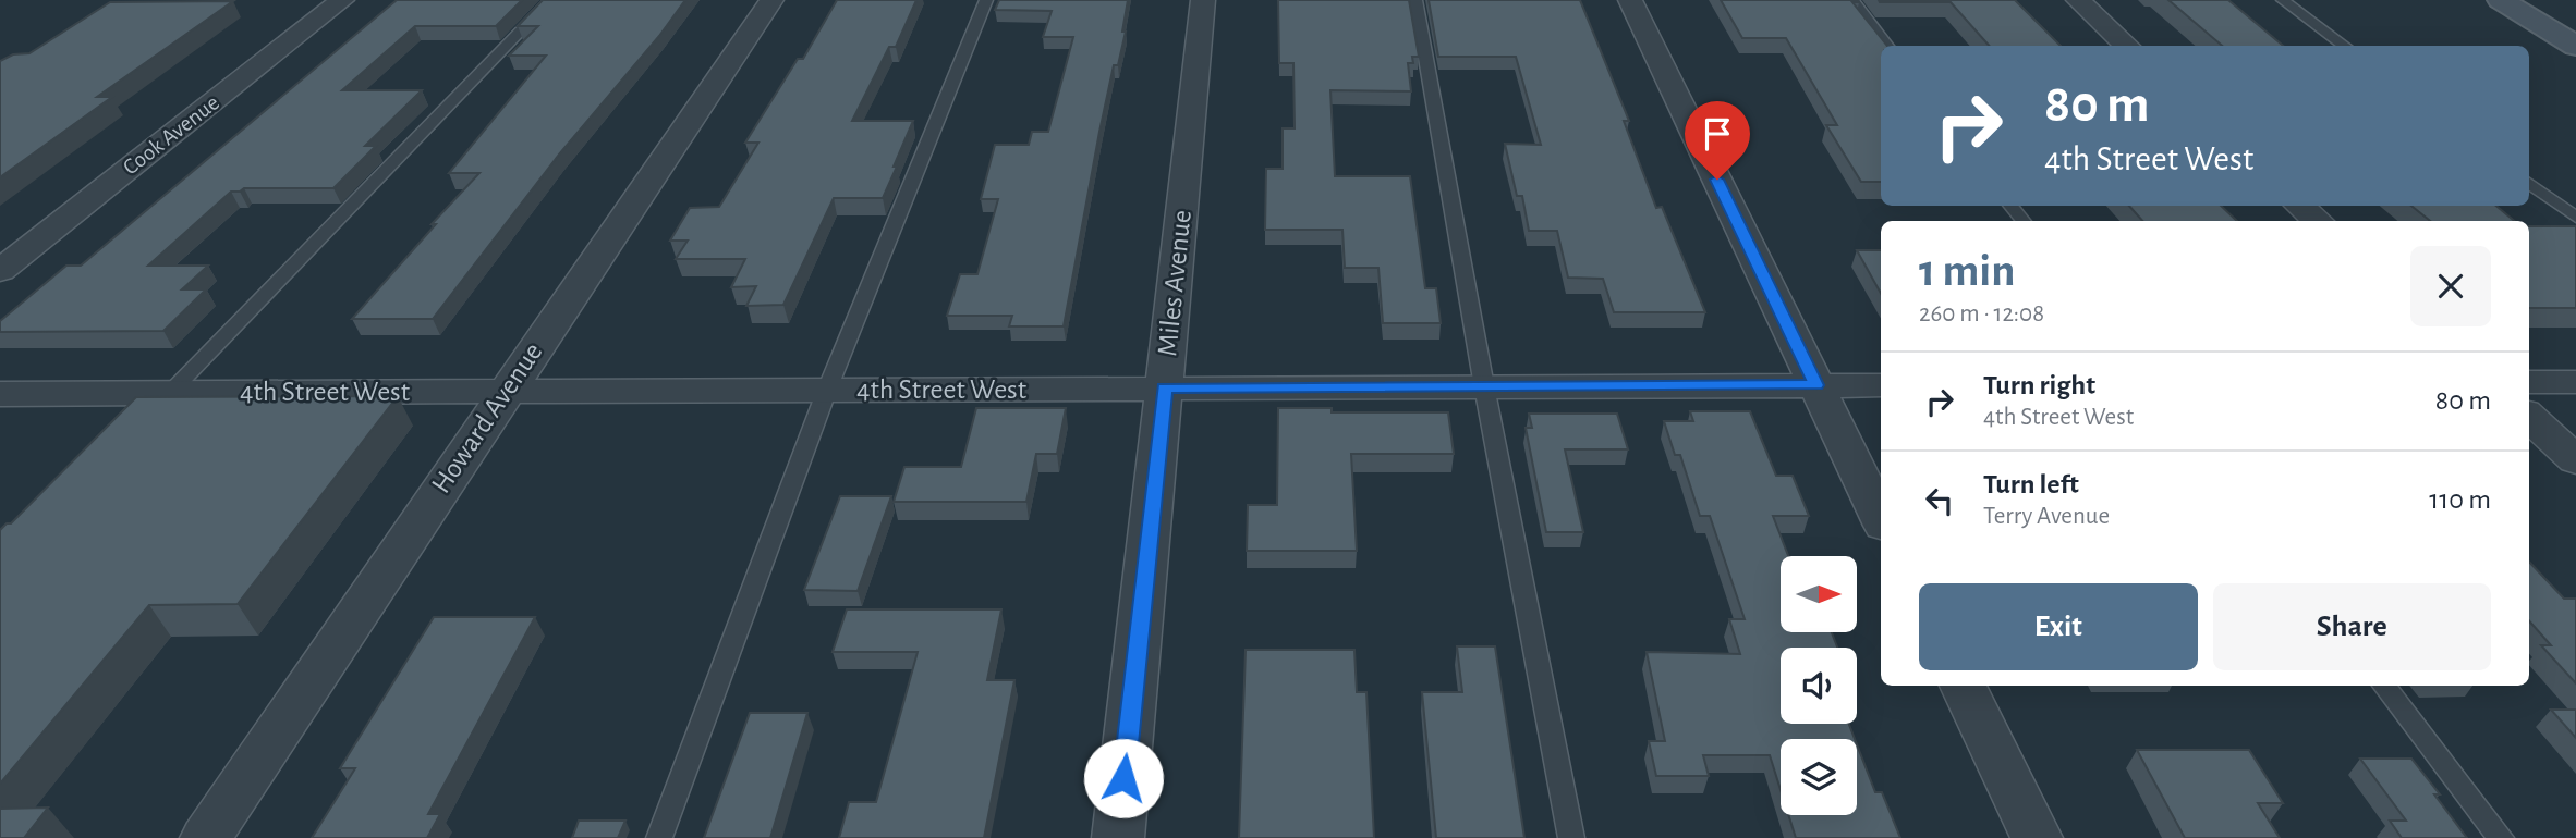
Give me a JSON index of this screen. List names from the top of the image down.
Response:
{
  "streets": {
    "street": [
      "Cook Avenue",
      "Miles Avenue",
      "4th Street West",
      "Howard Avenue"
    ]
  },
  "crossings": [
    ["Miles Avenue", "4th Street West"],
    ["4th Street West", "Howard Avenue"]
  ],
  "north": "right",
  "page": {
    "turn": ["80 m", "4th Street West"],
    "heading": ["1 min", "260 m · 12:08"],
    "list": [
      {
        "name": "Turn right",
        "note": "4th Street West",
        "value": "80 m"
      },
      {
        "name": "Turn left",
        "note": "Terry Avenue",
        "value": "110 m"
      }
    ],
    "buttons": ["Exit", "Share"]
  }
}
